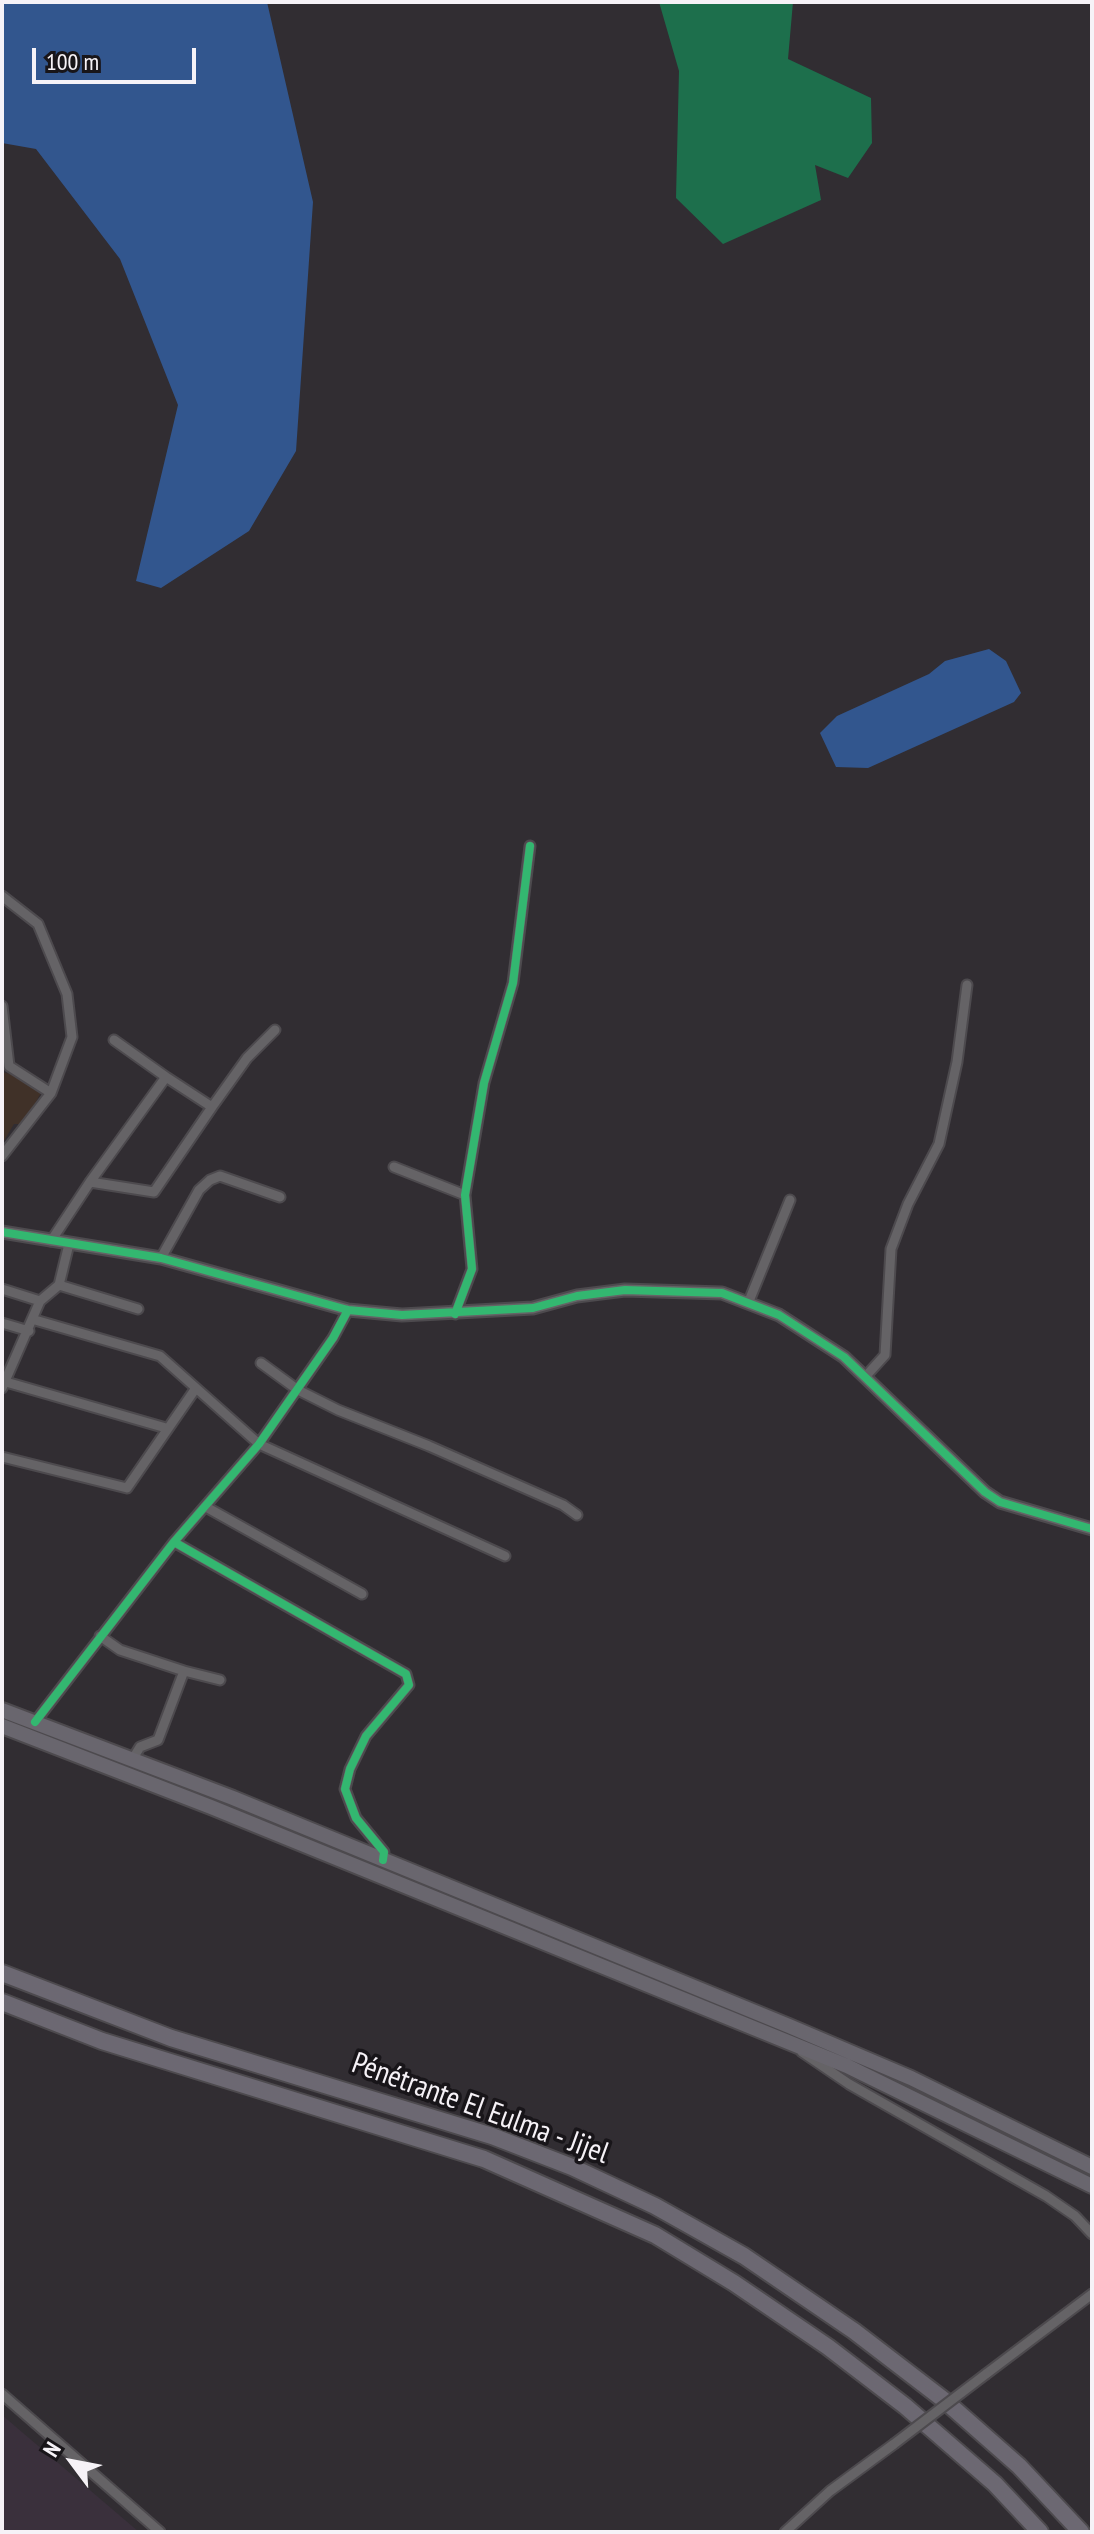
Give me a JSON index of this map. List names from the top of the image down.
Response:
{
  "streets": {
    "highway": ["Pénétrante El Eulma - Jijel"]
  },
  "scale_bar": "100 m",
  "north": "top left"
}
